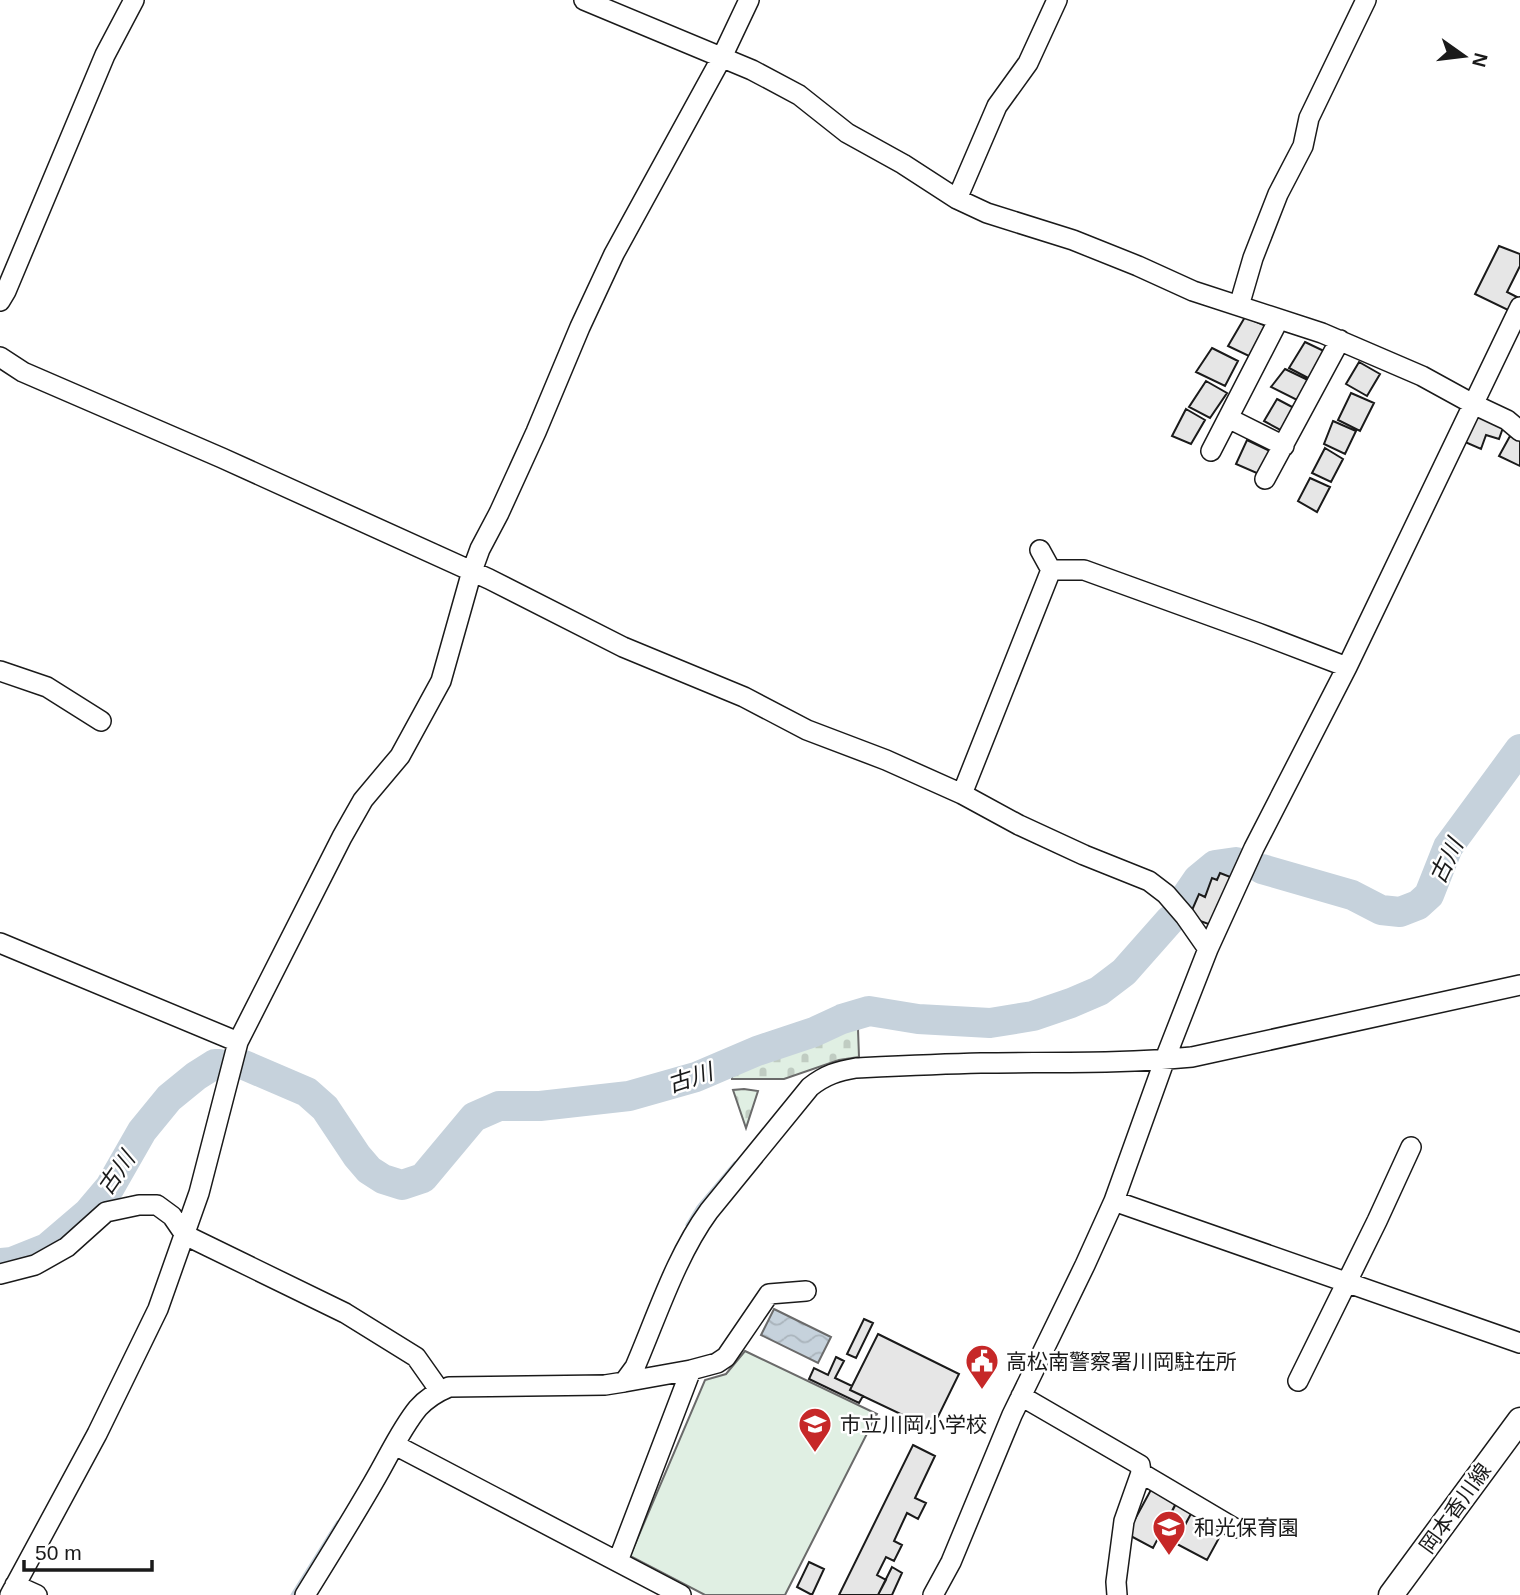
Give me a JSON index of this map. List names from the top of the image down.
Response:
{
  "streets": {
    "main road": ["岡本香川線"]
  },
  "water": ["古川"],
  "places": {
    "public building": ["高松南警察署川岡駐在所"],
    "school or university": ["市立川岡小学校", "和光保育園"]
  },
  "scale_bar": "50 m",
  "north": "right"
}
